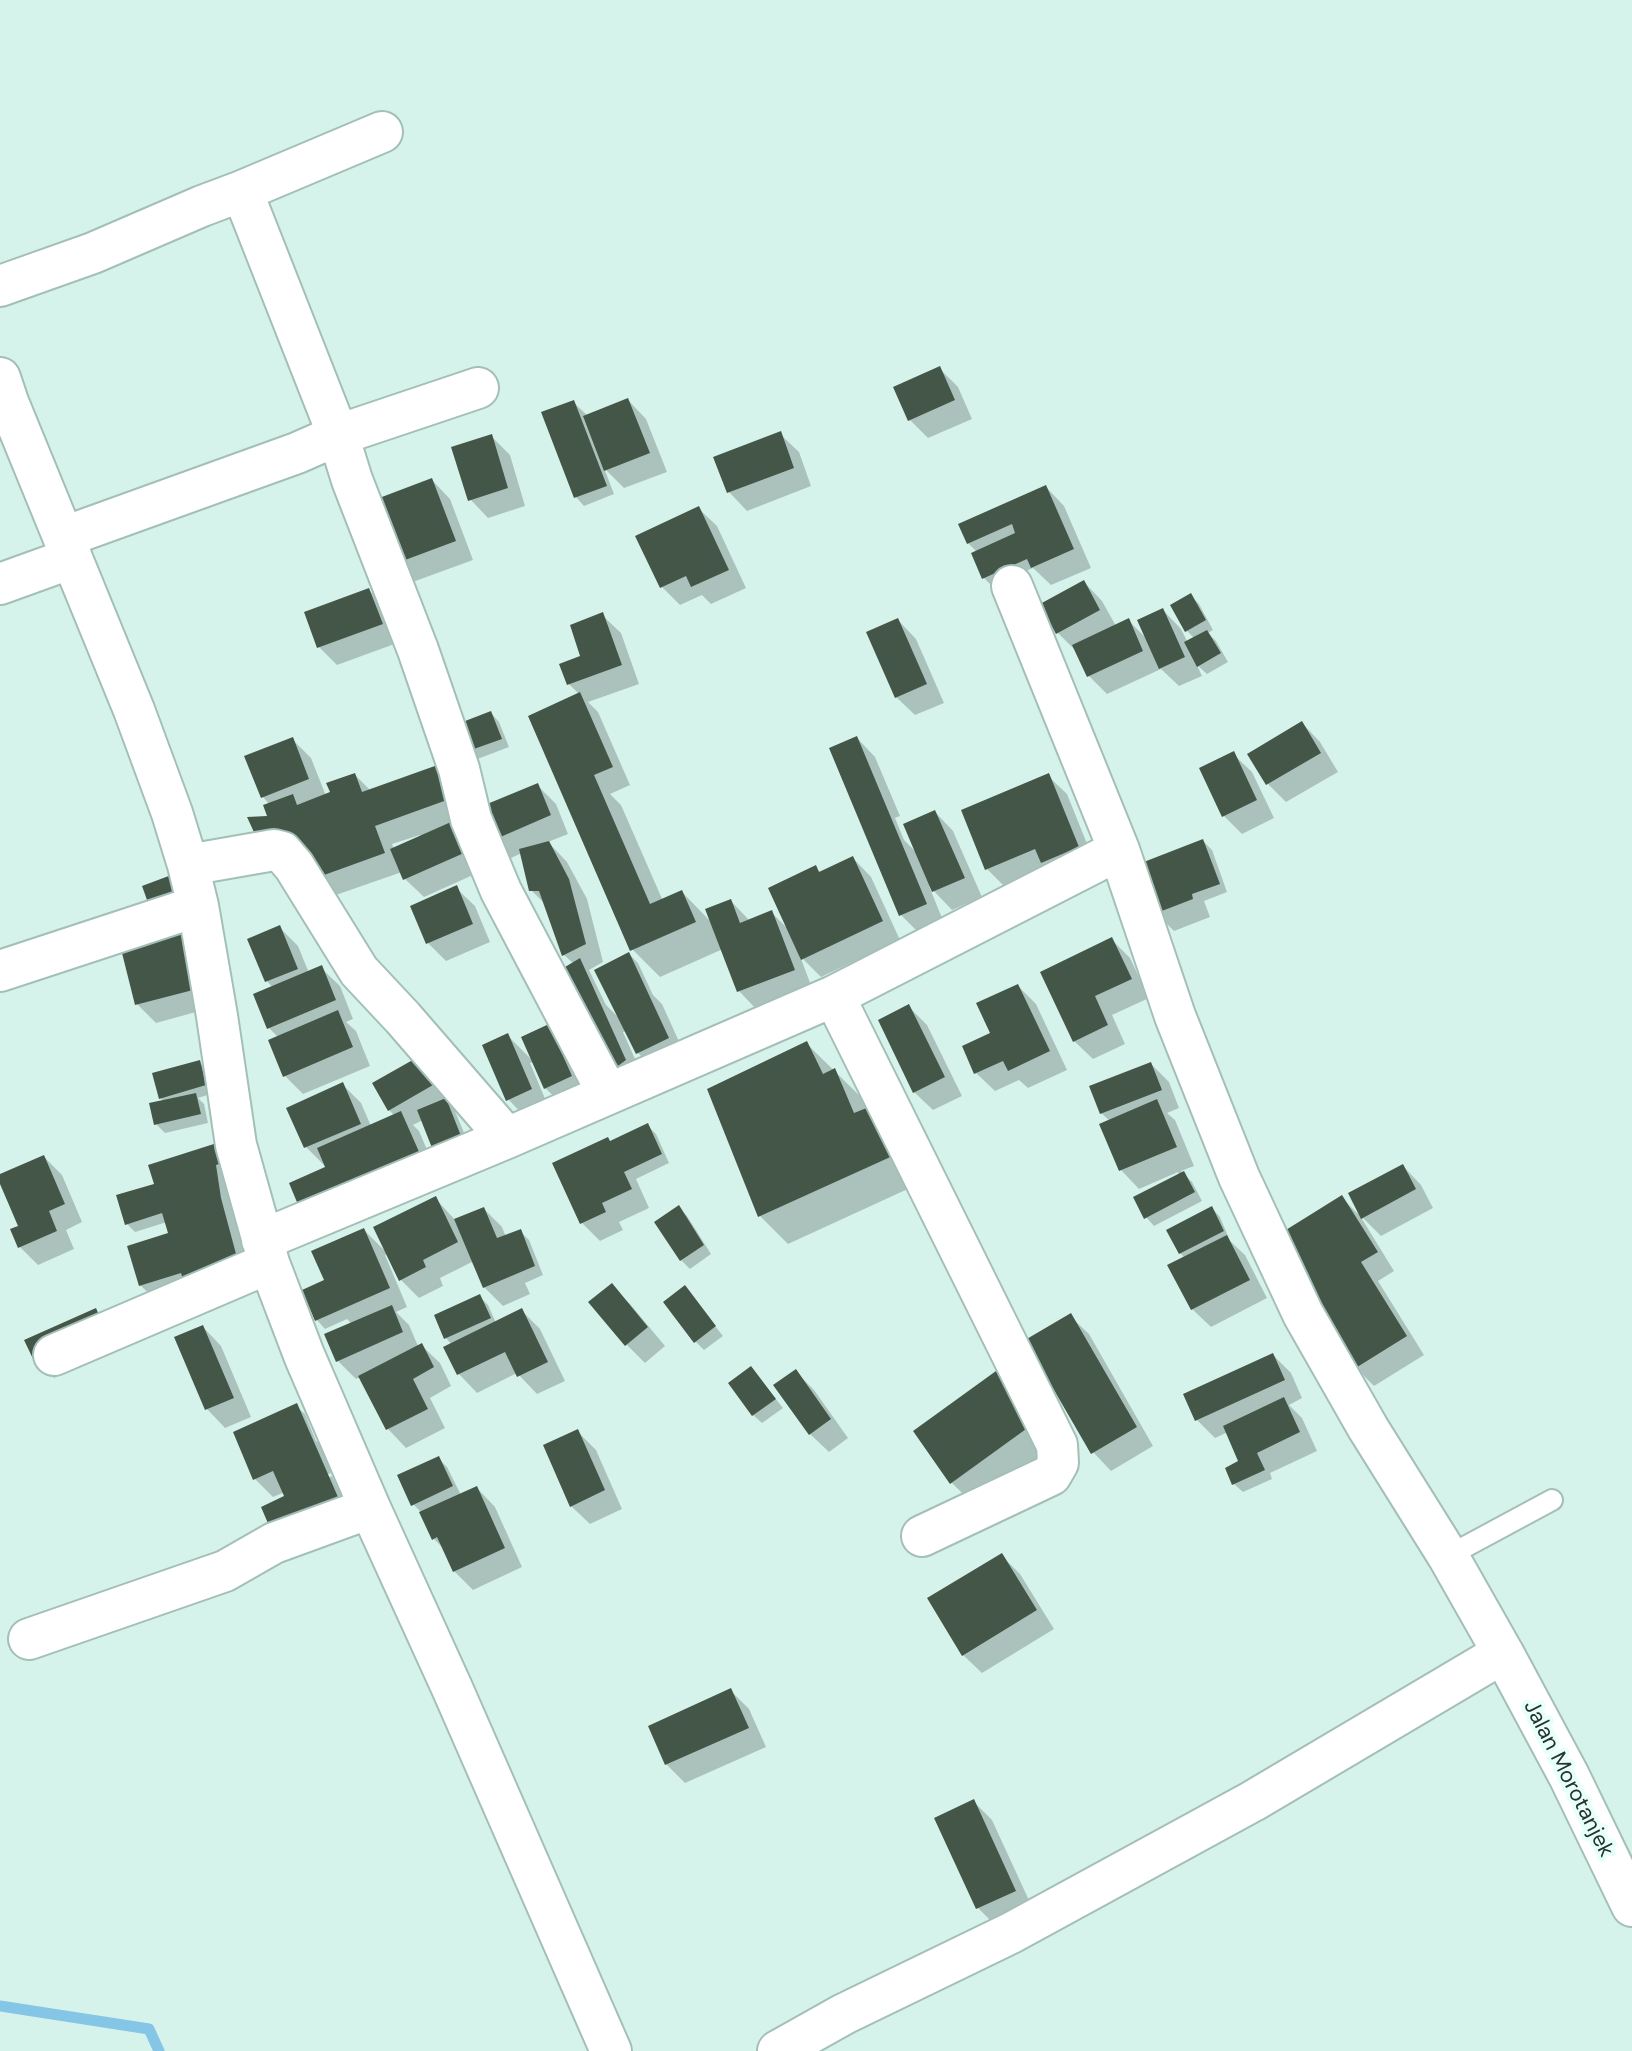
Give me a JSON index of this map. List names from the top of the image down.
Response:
{
  "streets": {
    "street": ["Jalan Morotanjek"]
  }
}
